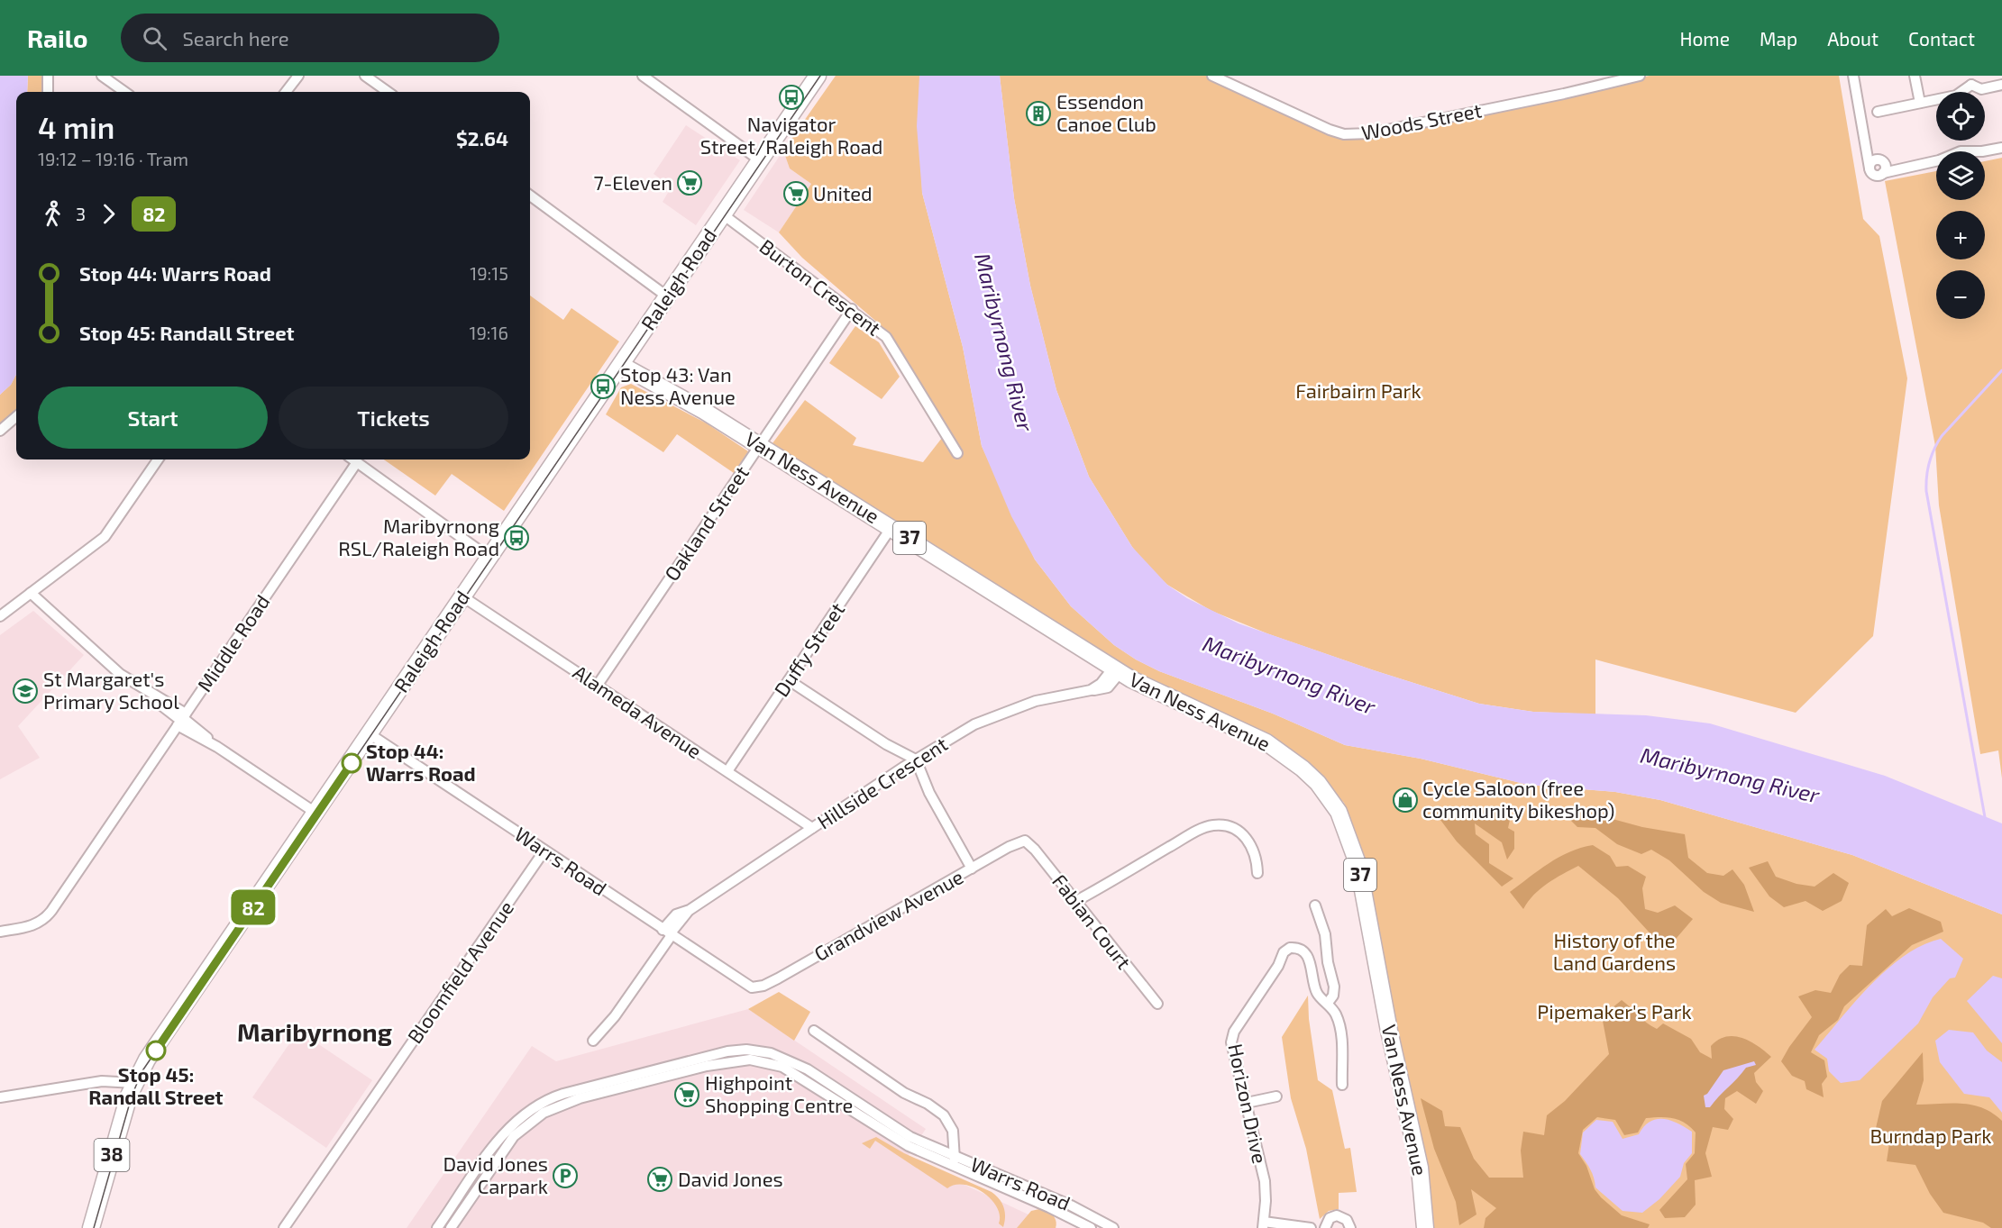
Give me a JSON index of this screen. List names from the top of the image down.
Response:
{
  "streets": {
    "main road": [
      "Raleigh Road",
      "Van Ness Avenue",
      "37",
      "38"
    ],
    "street": [
      "Woods Street",
      "Burton Crescent",
      "Oakland Street",
      "Middle Road",
      "Duffy Street",
      "Alameda Avenue",
      "Hillside Crescent",
      "Warrs Road",
      "Grandview Avenue",
      "Fabian Court",
      "Bloomfield Avenue",
      "Horizon Drive"
    ]
  },
  "crossings": [
    ["Raleigh Road", "Burton Crescent"],
    ["Raleigh Road", "Van Ness Avenue"],
    ["Raleigh Road", "Alameda Avenue"],
    ["Raleigh Road", "Warrs Road"],
    ["Burton Crescent", "Oakland Street"],
    ["Van Ness Avenue", "Oakland Street"],
    ["Van Ness Avenue", "Duffy Street"],
    ["Van Ness Avenue", "Hillside Crescent"],
    ["Oakland Street", "Alameda Avenue"],
    ["Duffy Street", "Alameda Avenue"],
    ["Alameda Avenue", "Hillside Crescent"],
    ["Hillside Crescent", "Warrs Road"],
    ["Warrs Road", "Grandview Avenue"],
    ["Warrs Road", "Bloomfield Avenue"],
    ["Grandview Avenue", "Fabian Court"]
  ],
  "districts": ["Maribyrnong"],
  "water": ["Maribyrnong River"],
  "parks": [
    "Fairbairn Park",
    "History of the Land Gardens",
    "Pipemaker's Park",
    "Burndap Park"
  ],
  "places": {
    "bus stop": ["Navigator Street/Raleigh Road", "Stop 43: Van Ness Avenue", "Maribyrnong RSL/Raleigh Road"],
    "building": ["Essendon Canoe Club"],
    "supermarket": [
      "7-Eleven",
      "United",
      "Highpoint Shopping Centre",
      "David Jones"
    ],
    "school or university": ["St Margaret's Primary School"],
    "other": ["Stop 44: Warrs Road", "Stop 45: Randall Street"],
    "shop": ["Cycle Saloon (free community bikeshop)"],
    "parking": ["David Jones Carpark"]
  },
  "lines": ["tram line 82"],
  "page": {
    "header": "Railo",
    "search": "Search here",
    "nav": [
      "Home",
      "Map",
      "About",
      "Contact"
    ],
    "on_map": "82",
    "map_buttons": ["+", "−"],
    "heading": ["4 min", "19:12 – 19:16 · Tram", "$2.64"],
    "legs": ["3", "82"],
    "list": [
      {
        "name": "Stop 44: Warrs Road",
        "value": "19:15"
      },
      {
        "name": "Stop 45: Randall Street",
        "value": "19:16"
      }
    ],
    "buttons": ["Start", "Tickets"]
  }
}
